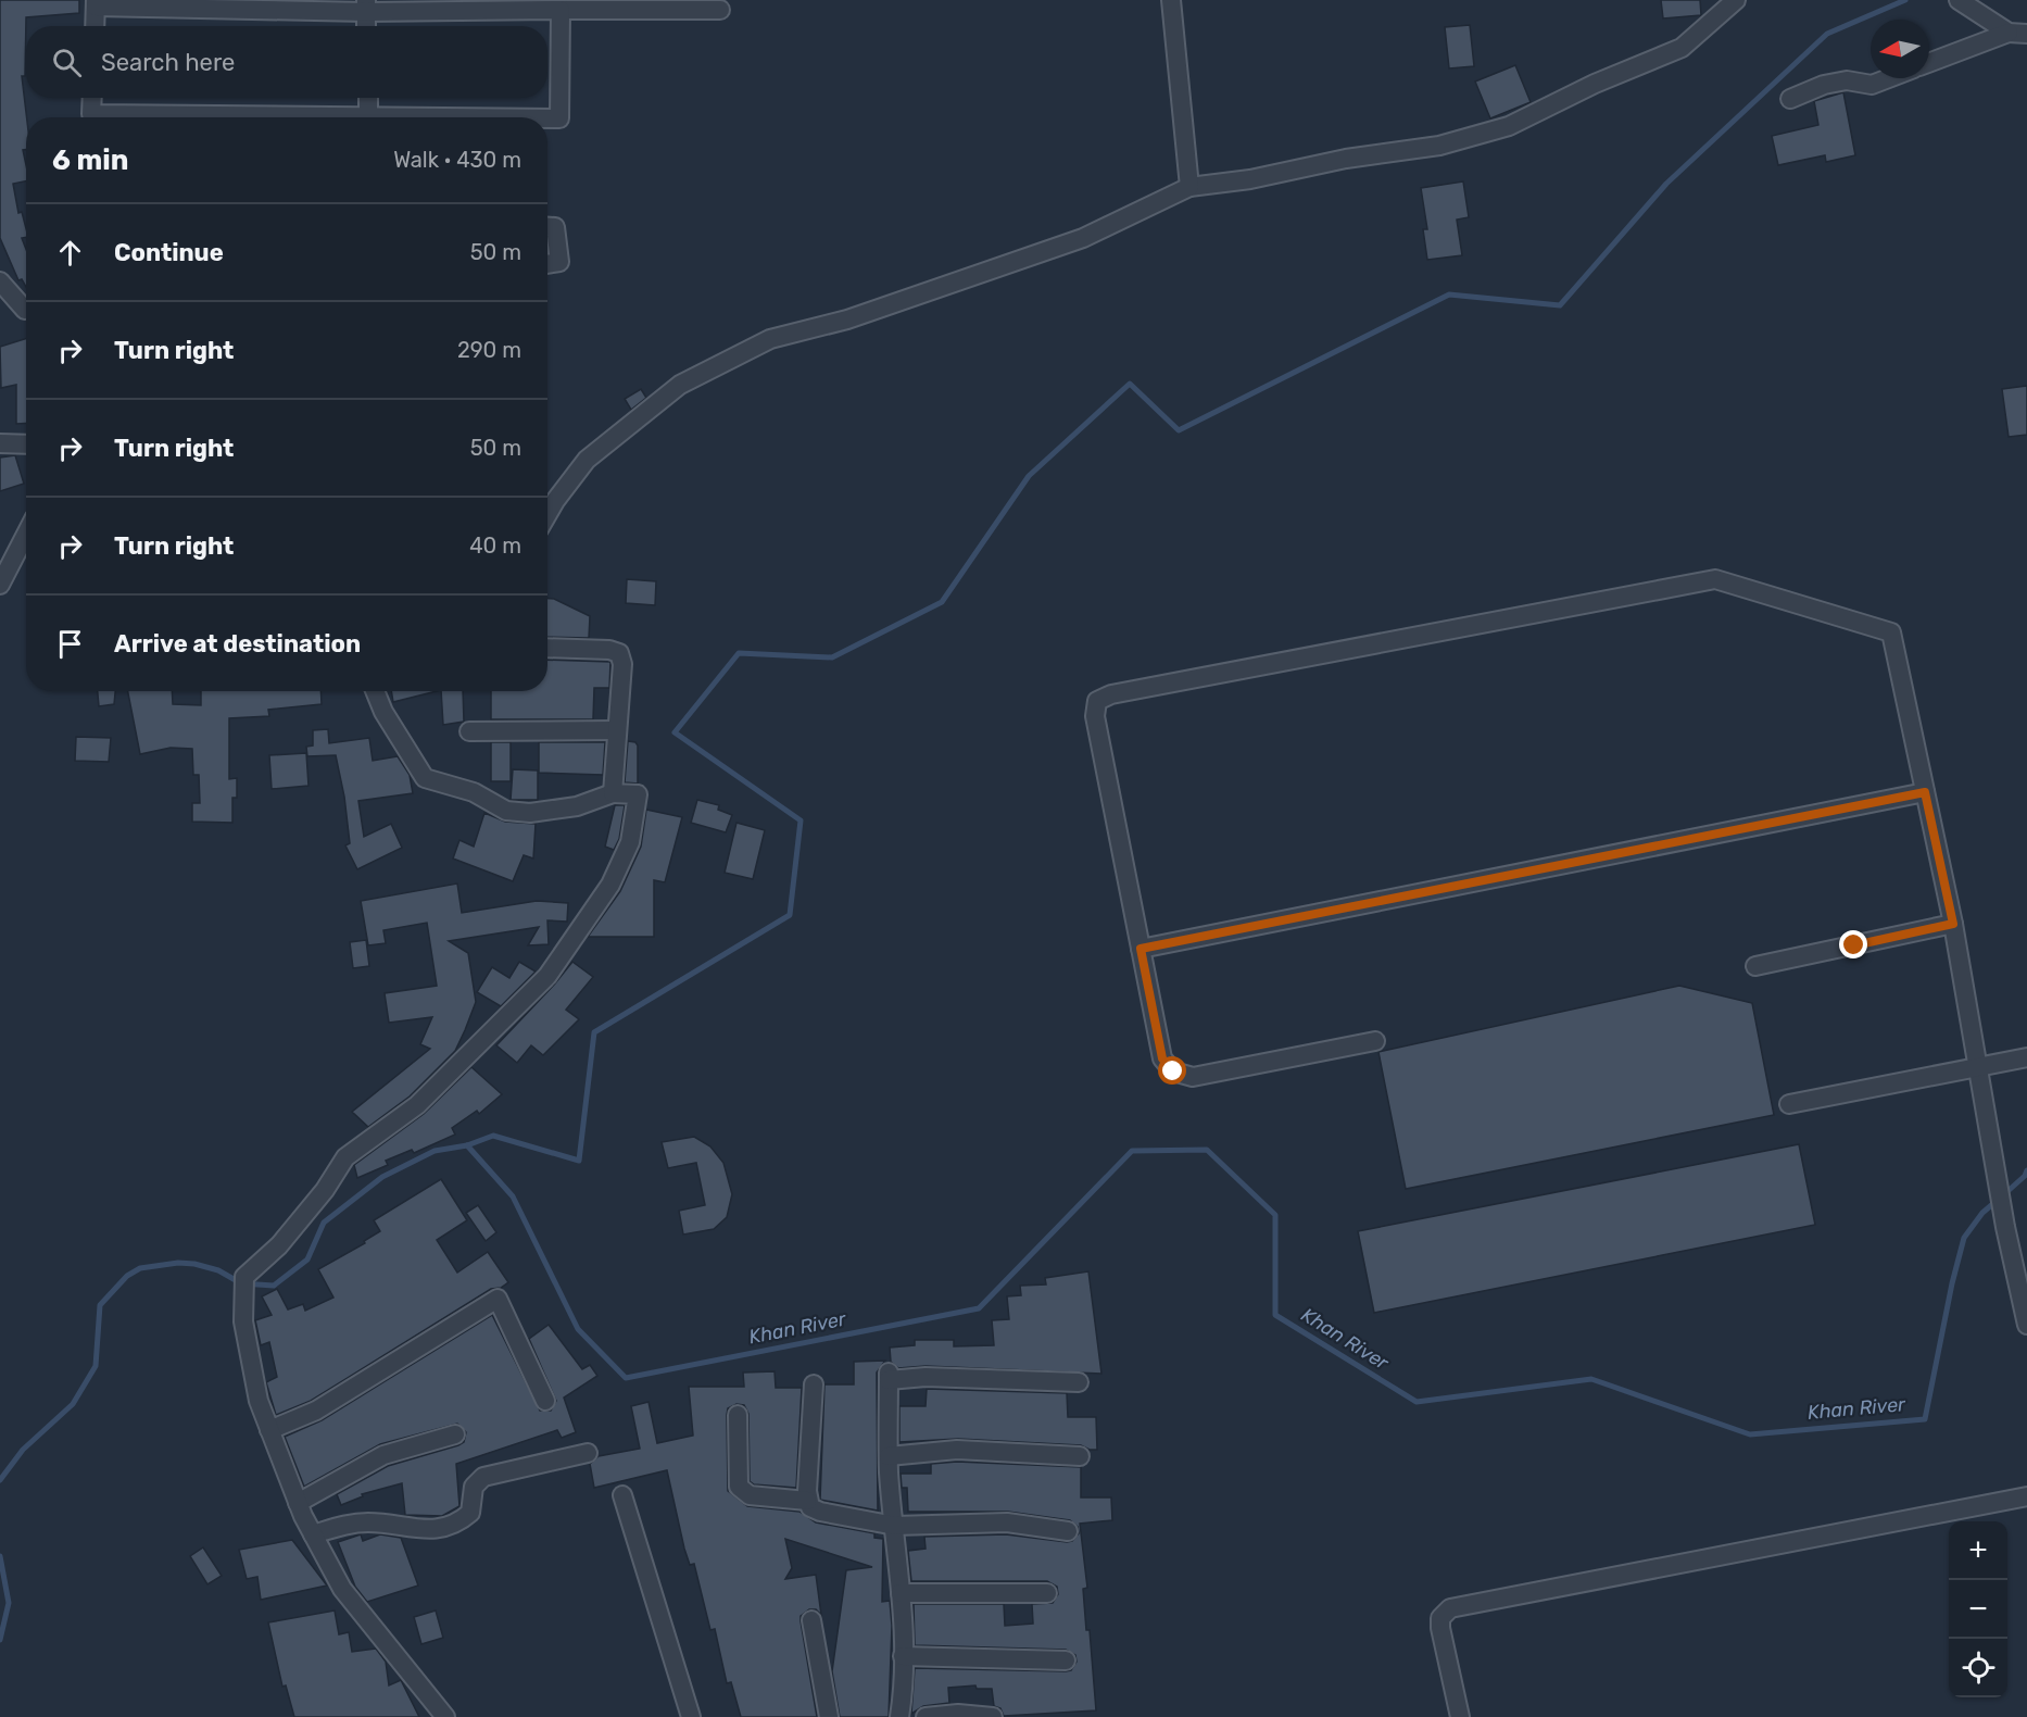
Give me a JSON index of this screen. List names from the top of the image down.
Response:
{
  "water": ["Khan River"],
  "north": "left",
  "page": {
    "search": "Search here",
    "heading": ["6 min", "Walk · 430 m"],
    "list": [
      ["Continue", "50 m"],
      ["Turn right", "290 m"],
      ["Turn right", "50 m"],
      ["Turn right", "40 m"],
      "Arrive at destination"
    ],
    "map_buttons": ["+", "−"]
  }
}
